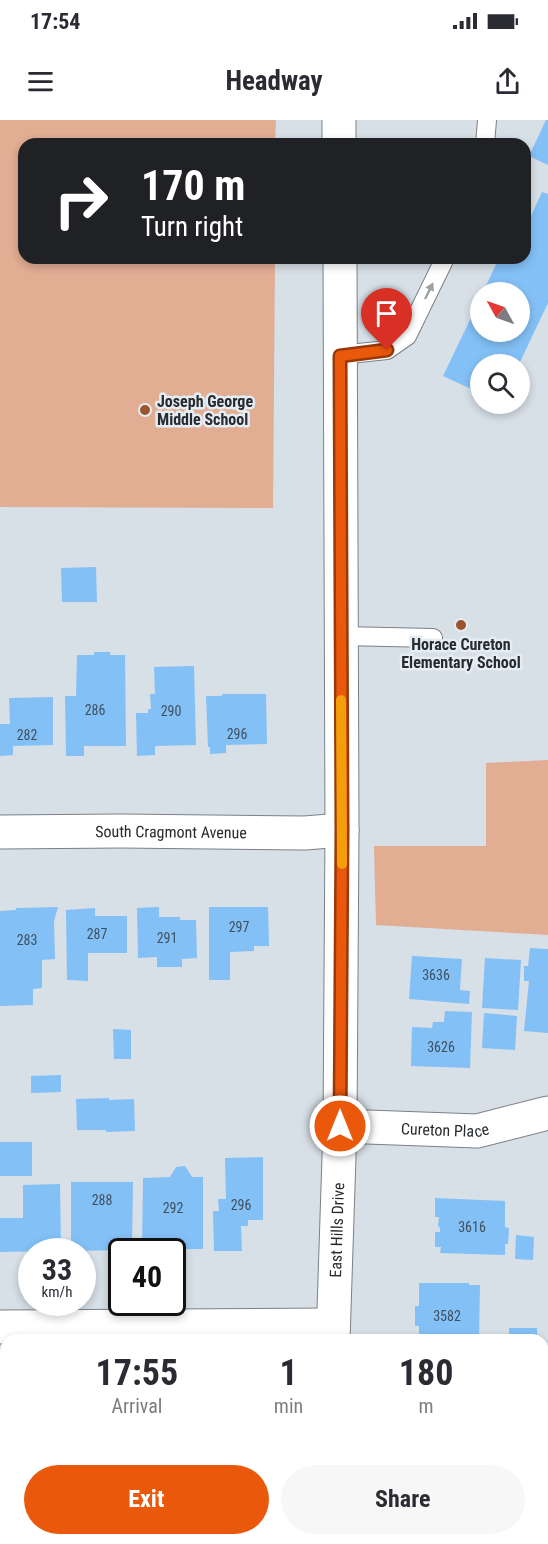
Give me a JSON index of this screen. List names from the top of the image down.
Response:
{
  "streets": {
    "street": ["South Cragmont Avenue", "Cureton Place", "East Hills Drive"]
  },
  "crossings": [
    ["South Cragmont Avenue", "East Hills Drive"],
    ["Cureton Place", "East Hills Drive"]
  ],
  "places": ["Joseph George Middle School", "Horace Cureton Elementary School"],
  "house_numbers": [
    "286",
    "290",
    "296",
    "282",
    "297",
    "287",
    "291",
    "283",
    "3636",
    "3626",
    "288",
    "296",
    "292",
    "3616",
    "3582"
  ],
  "north": "top left",
  "page": {
    "status": "17:54",
    "header": "Headway",
    "turn": ["170 m", "Turn right"],
    "speed": "33 km/h",
    "limit": "40",
    "eta": [
      "17:55",
      "Arrival",
      "1",
      "min",
      "180",
      "m"
    ],
    "buttons": ["Exit", "Share"]
  }
}
